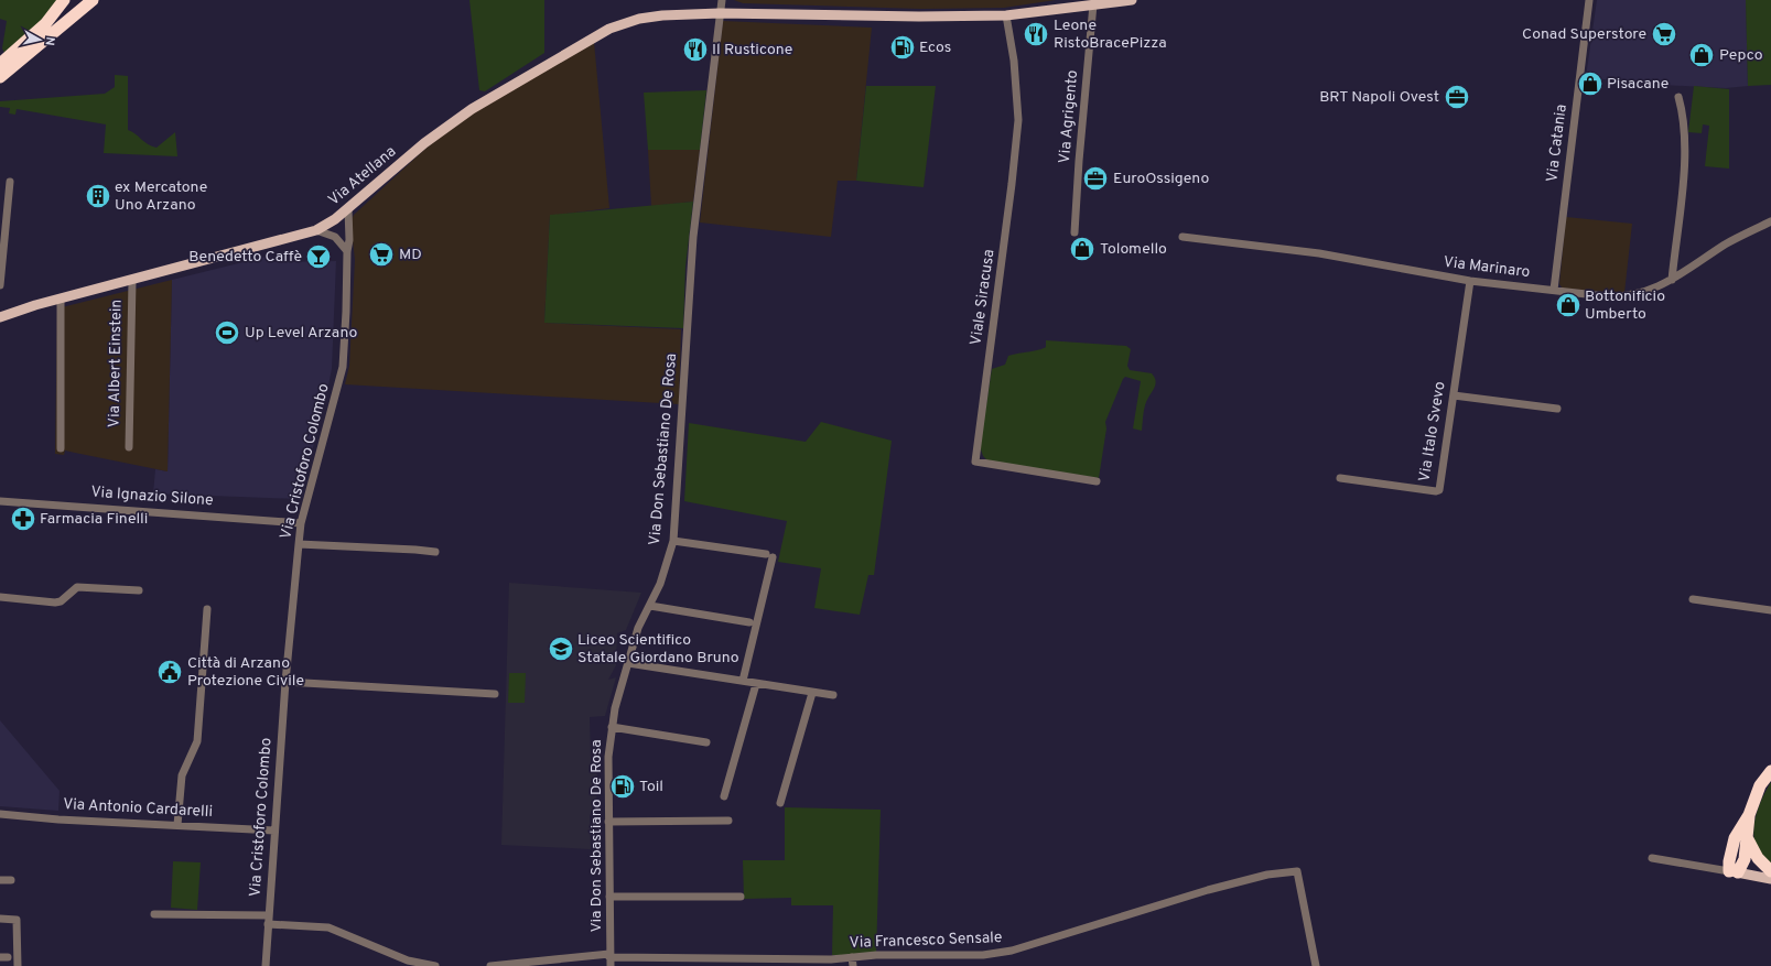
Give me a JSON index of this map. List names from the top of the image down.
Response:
{
  "streets": {
    "main road": ["Via Atellana"],
    "street": [
      "Via Agrigento",
      "Via Catania",
      "Via Marinaro",
      "Viale Siracusa",
      "Via Albert Einstein",
      "Via Italo Svevo",
      "Via Don Sebastiano De Rosa",
      "Via Cristoforo Colombo",
      "Via Ignazio Silone",
      "Via Antonio Cardarelli",
      "Via Francesco Sensale"
    ]
  },
  "crossings": [
    ["Via Agrigento", "Via Atellana"],
    ["Via Catania", "Via Marinaro"],
    ["Via Atellana", "Viale Siracusa"],
    ["Via Atellana", "Via Albert Einstein"],
    ["Via Atellana", "Via Don Sebastiano De Rosa"],
    ["Via Atellana", "Via Cristoforo Colombo"],
    ["Via Marinaro", "Via Italo Svevo"],
    ["Via Don Sebastiano De Rosa", "Via Francesco Sensale"],
    ["Via Cristoforo Colombo", "Via Ignazio Silone"],
    ["Via Cristoforo Colombo", "Via Antonio Cardarelli"]
  ],
  "places": {
    "restaurant": ["Leone RistoBracePizza", "Il Rusticone"],
    "supermarket": ["Conad Superstore", "MD"],
    "fuel station": ["Ecos", "Toil"],
    "shop": [
      "Pepco",
      "Pisacane",
      "Tolomello",
      "Bottonificio Umberto"
    ],
    "office": ["BRT Napoli Ovest", "EuroOssigeno"],
    "building": ["ex Mercatone Uno Arzano"],
    "bar": ["Benedetto Caffè"],
    "sports": ["Up Level Arzano"],
    "pharmacy": ["Farmacia Finelli"],
    "school or university": ["Liceo Scientifico Statale Giordano Bruno"],
    "public building": ["Città di Arzano Protezione Civile"]
  },
  "north": "right"
}
